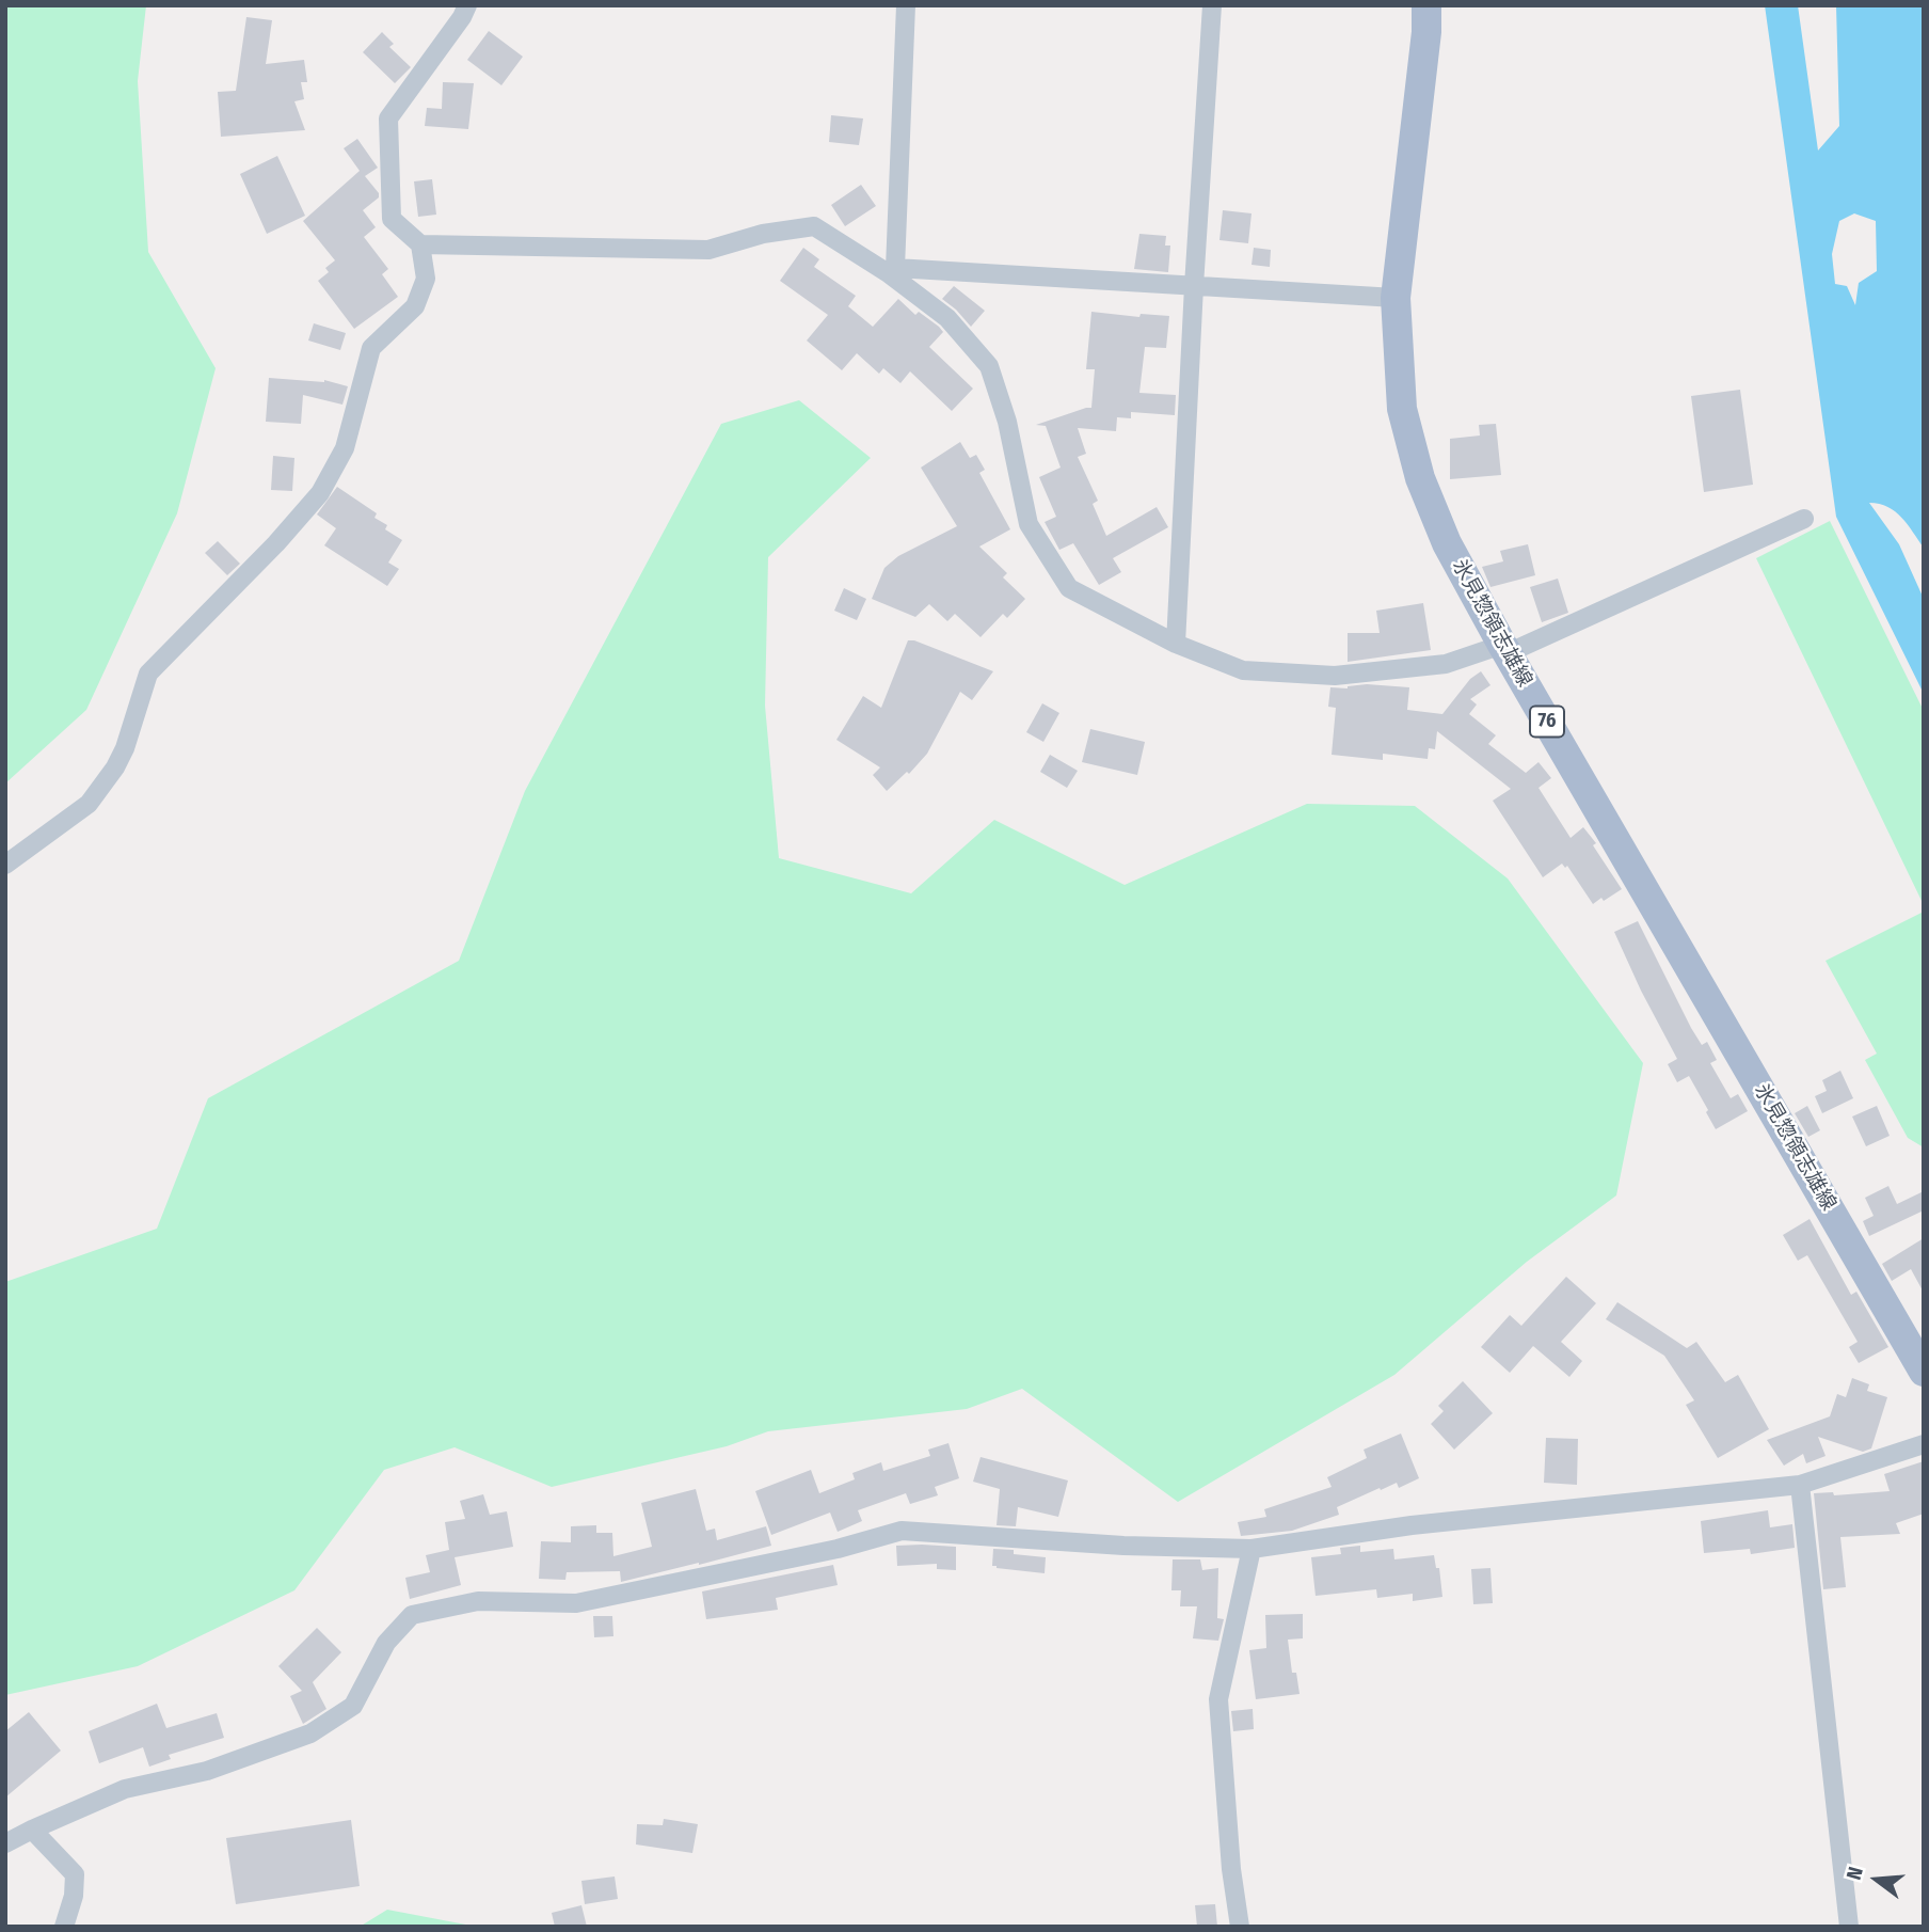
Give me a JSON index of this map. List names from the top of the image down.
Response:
{
  "streets": {
    "main road": ["氷見惣領志雄線", "76"]
  },
  "north": "left"
}
